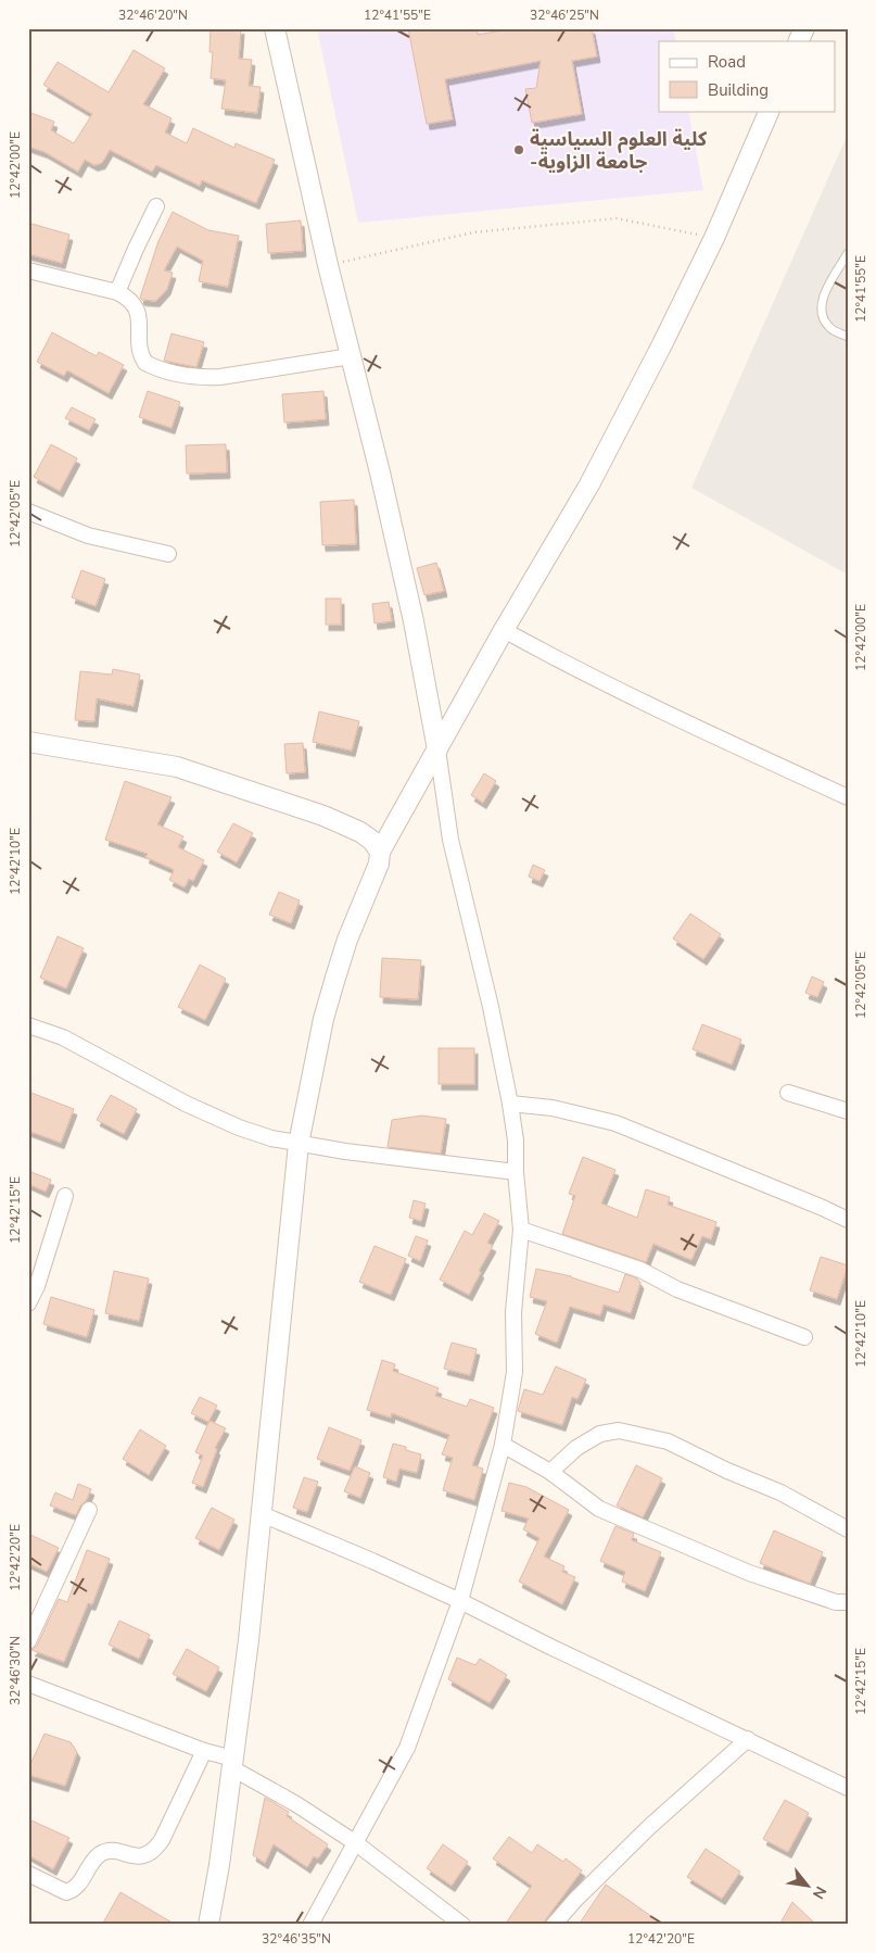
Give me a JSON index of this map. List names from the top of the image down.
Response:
{
  "places": ["كلية العلوم السياسية -جامعة الزاوية"],
  "legend": ["Road", "Building"],
  "north": "bottom right",
  "coordinates": [
    "32°46'20\"N",
    "12°41'55\"E",
    "32°46'25\"N",
    "12°42'00\"E",
    "12°42'05\"E",
    "12°42'10\"E",
    "12°42'15\"E",
    "12°42'20\"E",
    "32°46'30\"N",
    "32°46'35\"N"
  ]
}
